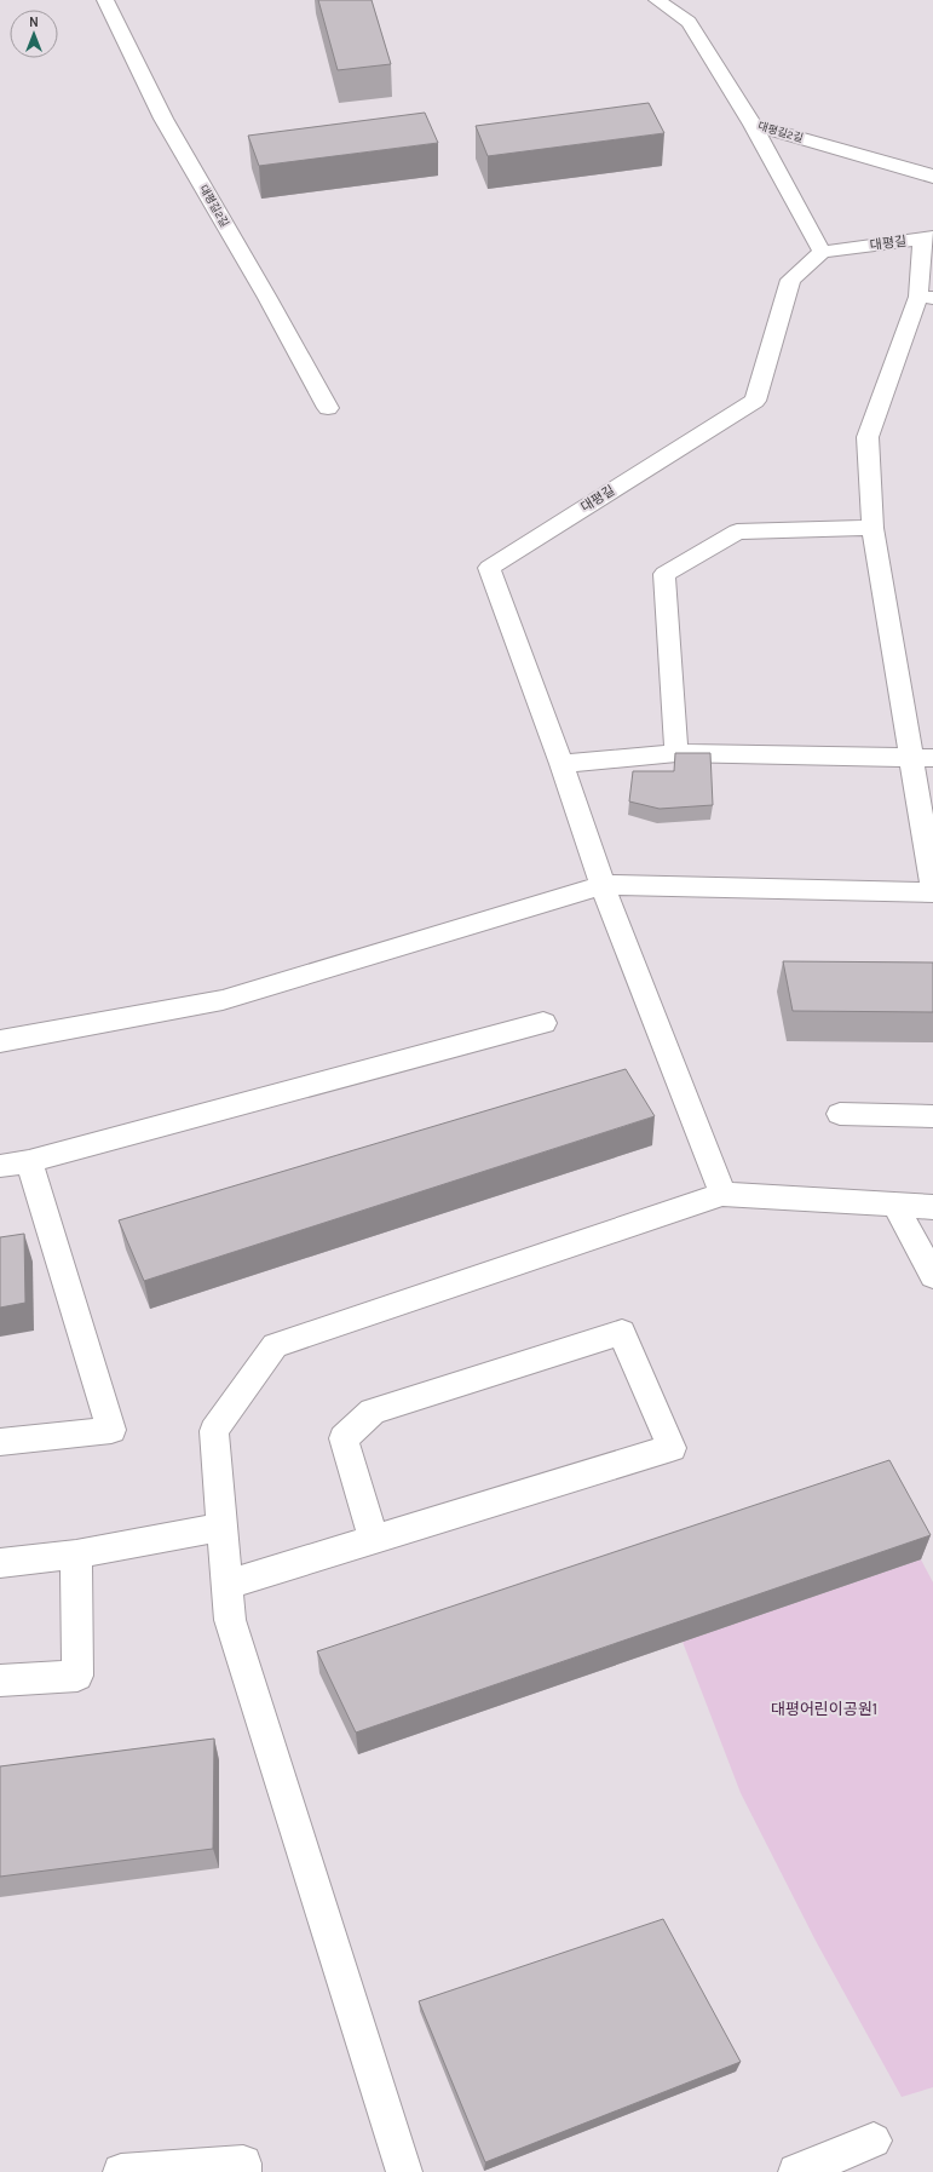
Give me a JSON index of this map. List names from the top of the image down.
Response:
{
  "streets": {
    "street": ["대평길2길", "대평길"]
  },
  "parks": ["대평어린이공원1"],
  "north": "top"
}
